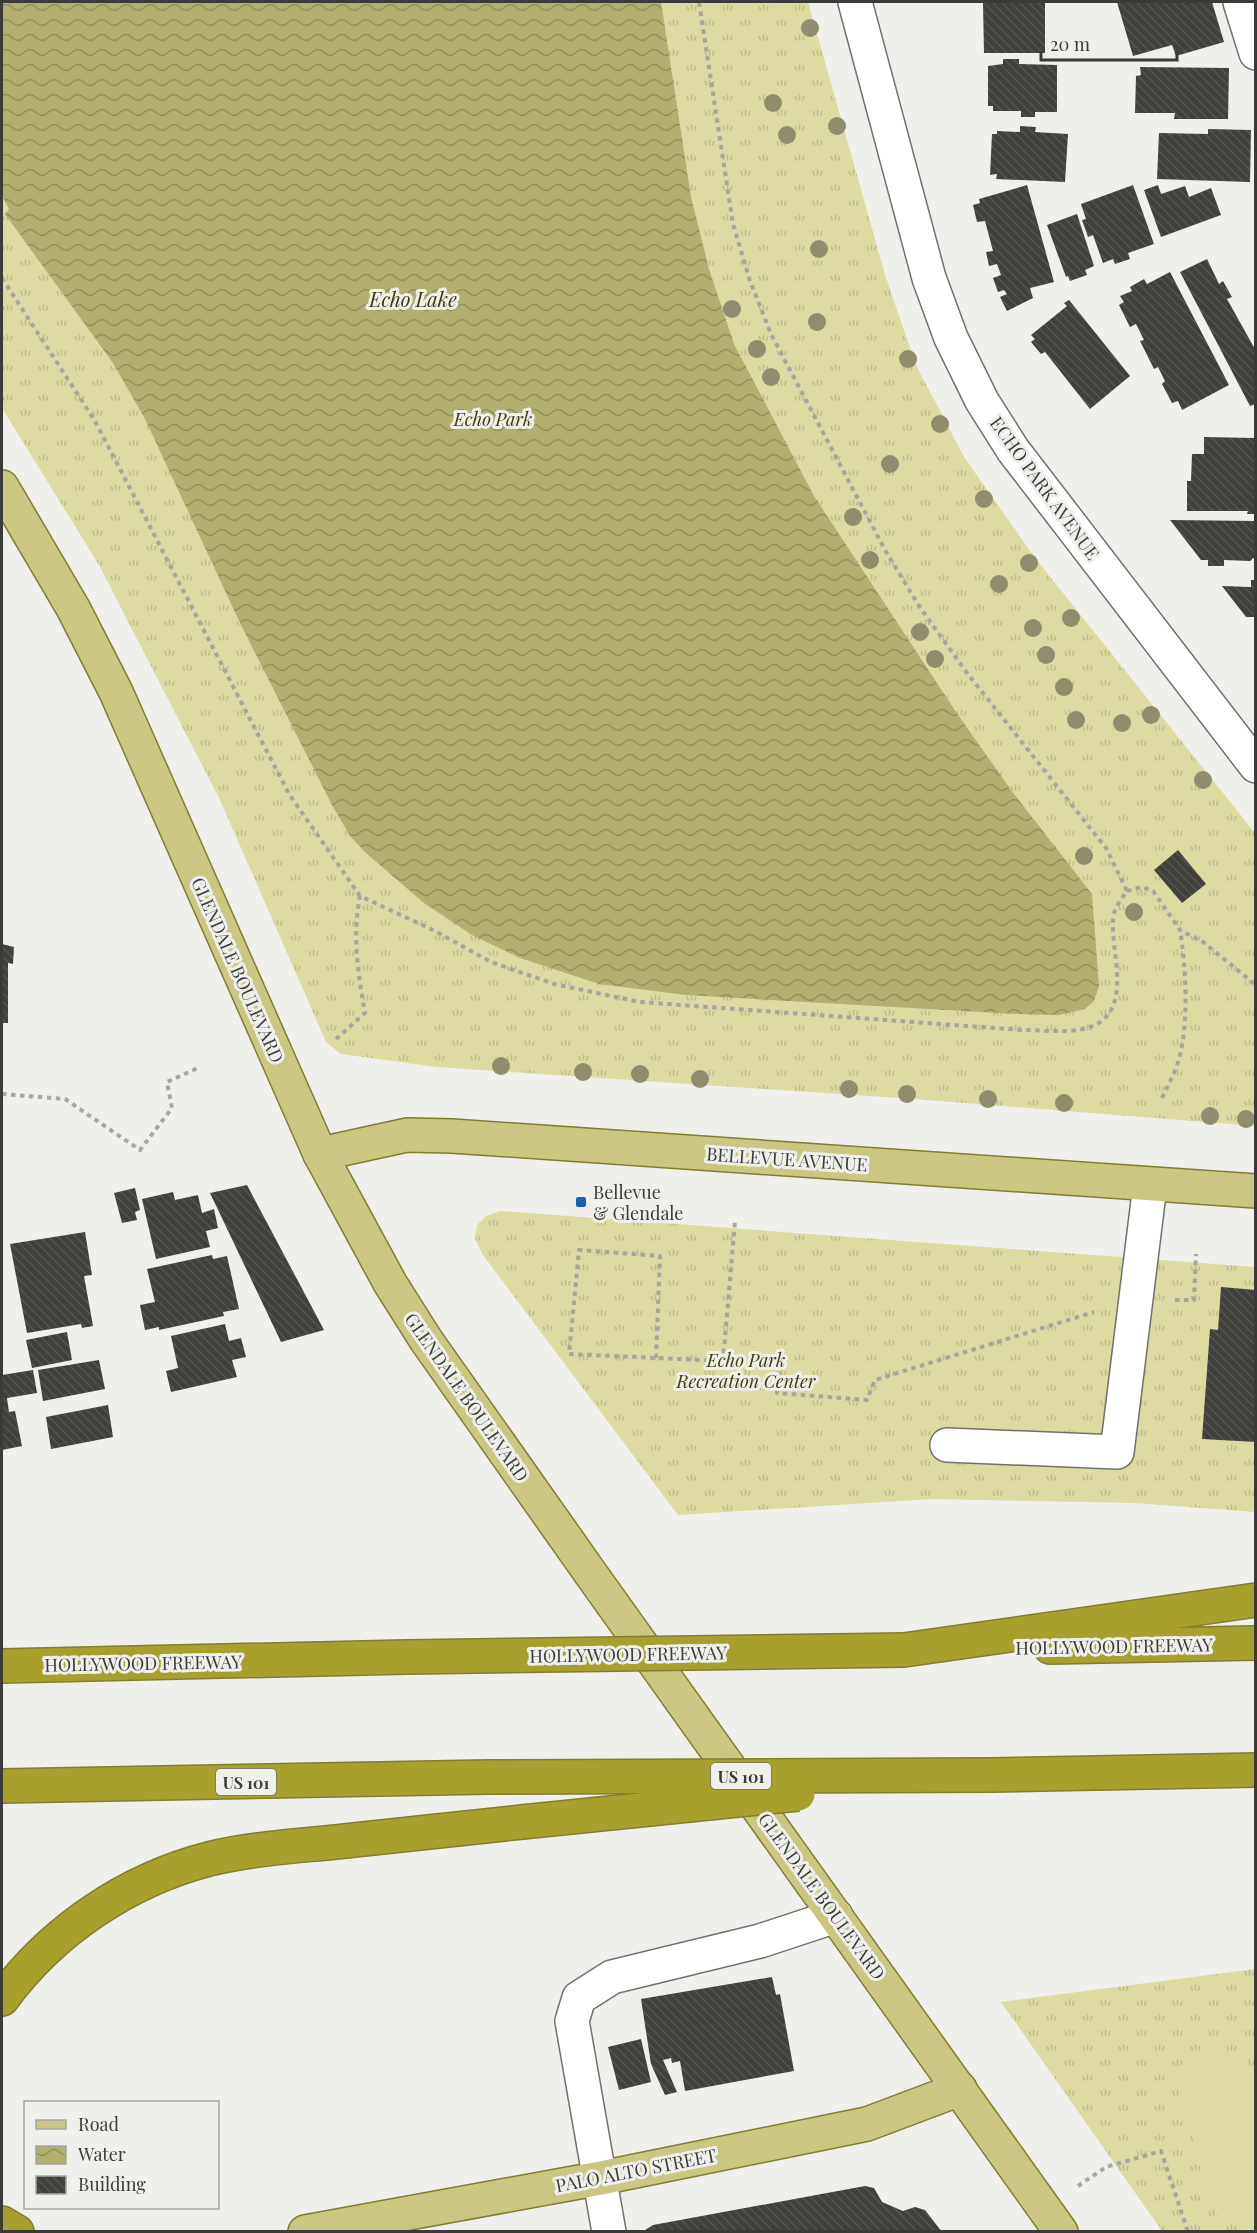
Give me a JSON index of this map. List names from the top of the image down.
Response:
{
  "streets": {
    "highway": ["HOLLYWOOD FREEWAY", "US 101"],
    "main road": ["GLENDALE BOULEVARD", "BELLEVUE AVENUE", "PALO ALTO STREET"],
    "street": ["ECHO PARK AVENUE"]
  },
  "crossings": [
    ["GLENDALE BOULEVARD", "BELLEVUE AVENUE"],
    ["GLENDALE BOULEVARD", "PALO ALTO STREET"]
  ],
  "water": ["Echo Lake"],
  "parks": ["Echo Park", "Echo Park Recreation Center"],
  "places": {
    "transit": ["Bellevue & Glendale"]
  },
  "legend": ["Road", "Water", "Building"],
  "scale_bar": "20 m"
}
